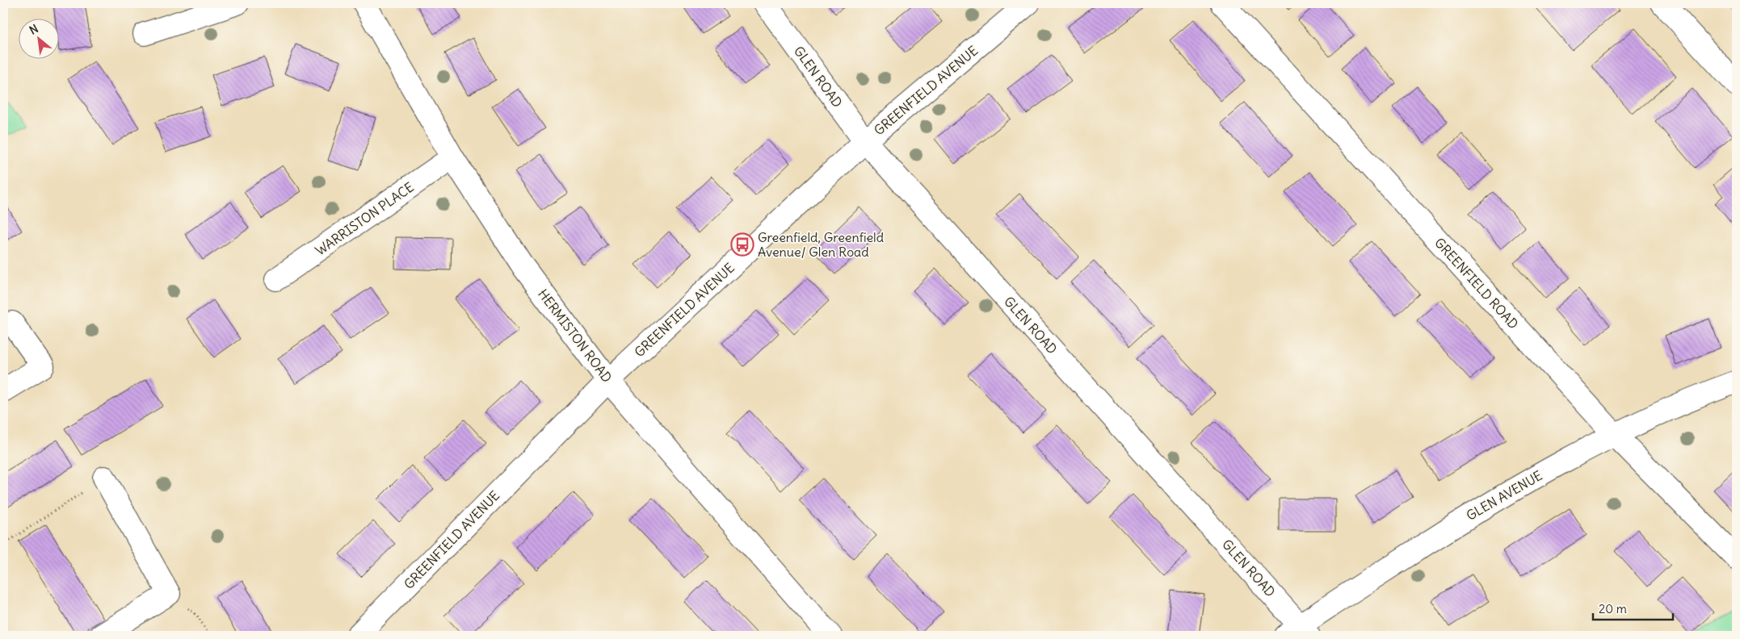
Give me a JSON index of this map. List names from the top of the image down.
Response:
{
  "streets": {
    "street": [
      "GLEN ROAD",
      "GREENFIELD AVENUE",
      "WARRISTON PLACE",
      "GREENFIELD ROAD",
      "HERMISTON ROAD",
      "GLEN AVENUE"
    ]
  },
  "crossings": [
    ["GLEN ROAD", "GREENFIELD AVENUE"],
    ["GLEN ROAD", "GLEN AVENUE"],
    ["GREENFIELD AVENUE", "HERMISTON ROAD"],
    ["WARRISTON PLACE", "HERMISTON ROAD"],
    ["GREENFIELD ROAD", "GLEN AVENUE"]
  ],
  "places": {
    "bus stop": ["Greenfield, Greenfield Avenue/ Glen Road"]
  },
  "scale_bar": "20 m",
  "north": "top left"
}
